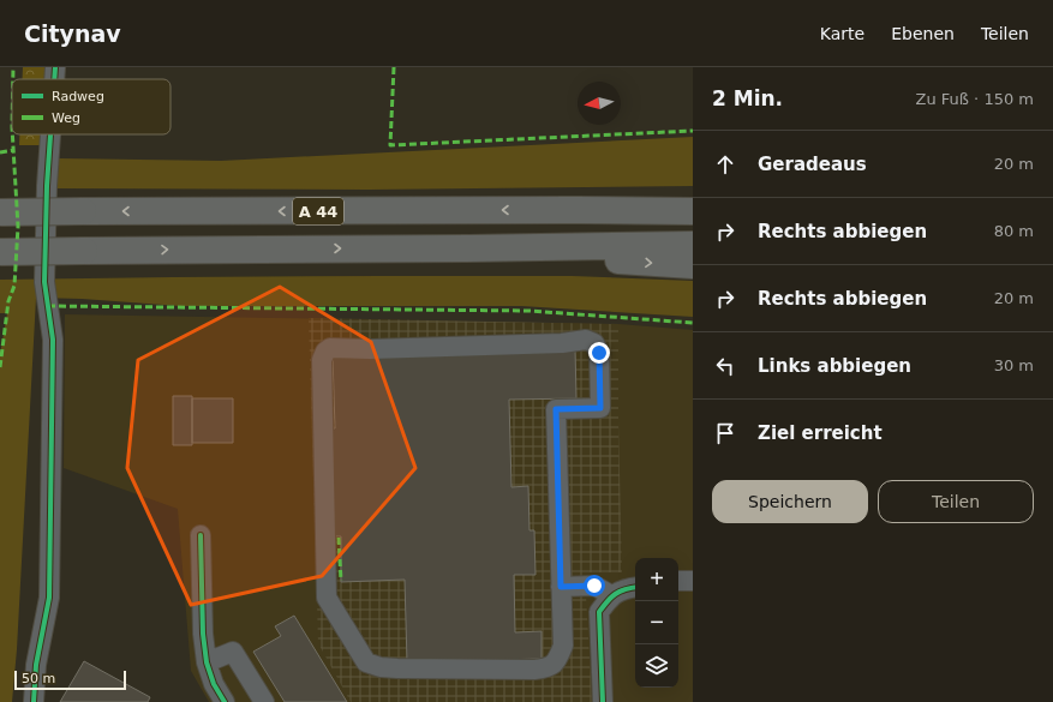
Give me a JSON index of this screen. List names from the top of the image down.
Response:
{
  "streets": {
    "highway": ["A 44"]
  },
  "legend": ["Radweg", "Weg"],
  "scale_bar": "50 m",
  "north": "left",
  "page": {
    "header": "Citynav",
    "nav": ["Karte", "Ebenen", "Teilen"],
    "heading": ["2 Min.", "Zu Fuß · 150 m"],
    "list": [
      ["Geradeaus", "20 m"],
      ["Rechts abbiegen", "80 m"],
      ["Rechts abbiegen", "20 m"],
      ["Links abbiegen", "30 m"],
      "Ziel erreicht"
    ],
    "buttons": ["Speichern", "Teilen"],
    "map_buttons": ["+", "−"],
    "scale": "50 m"
  }
}
